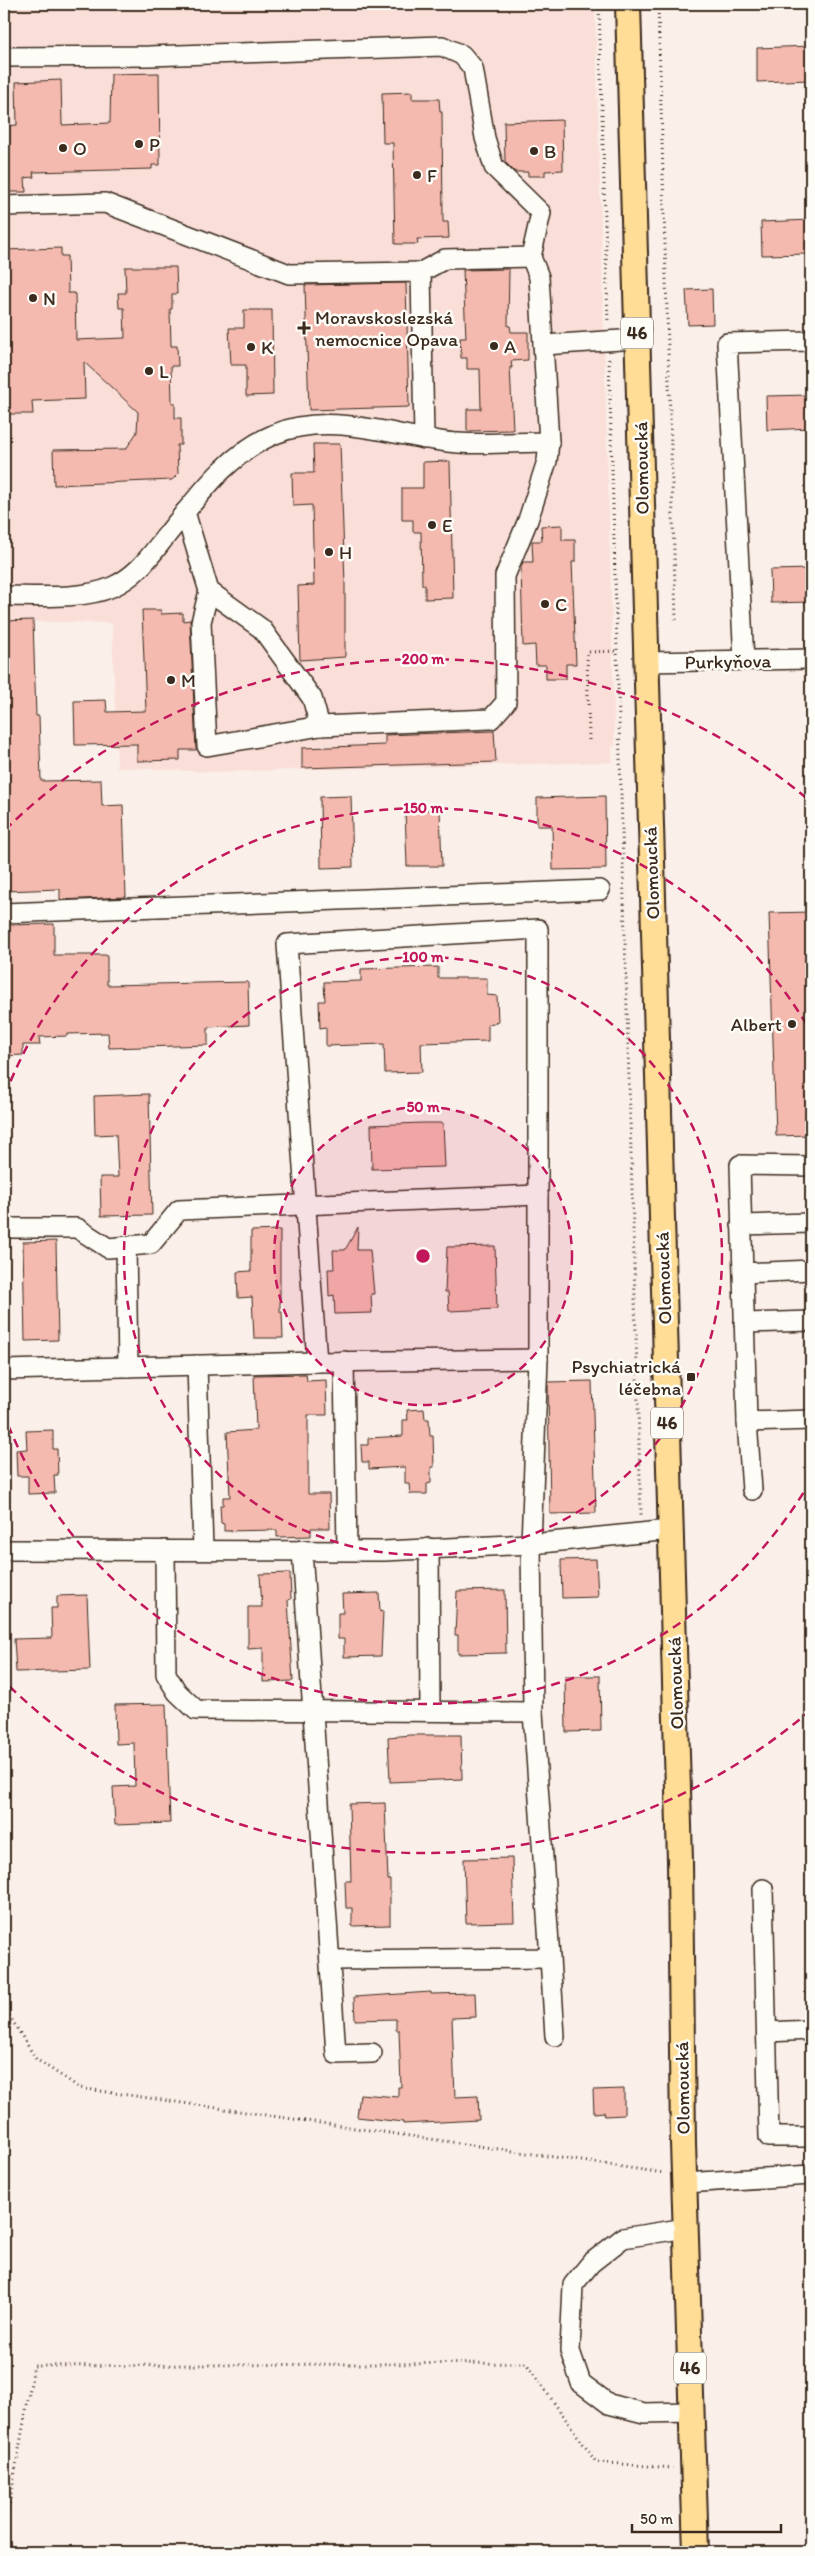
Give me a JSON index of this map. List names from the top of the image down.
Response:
{
  "streets": {
    "main road": ["46", "Olomoucká"],
    "street": ["Purkyňova"]
  },
  "crossings": [
    ["Olomoucká", "Purkyňova"]
  ],
  "places": {
    "other": [
      "P",
      "O",
      "B",
      "F",
      "N",
      "A",
      "K",
      "L",
      "E",
      "H",
      "C",
      "M",
      "Albert"
    ],
    "health": ["Moravskoslezská nemocnice Opava"],
    "transit": ["Psychiatrická léčebna"]
  },
  "scale_bar": "50 m",
  "rings": [
    "200 m",
    "150 m",
    "100 m",
    "50 m"
  ]
}
